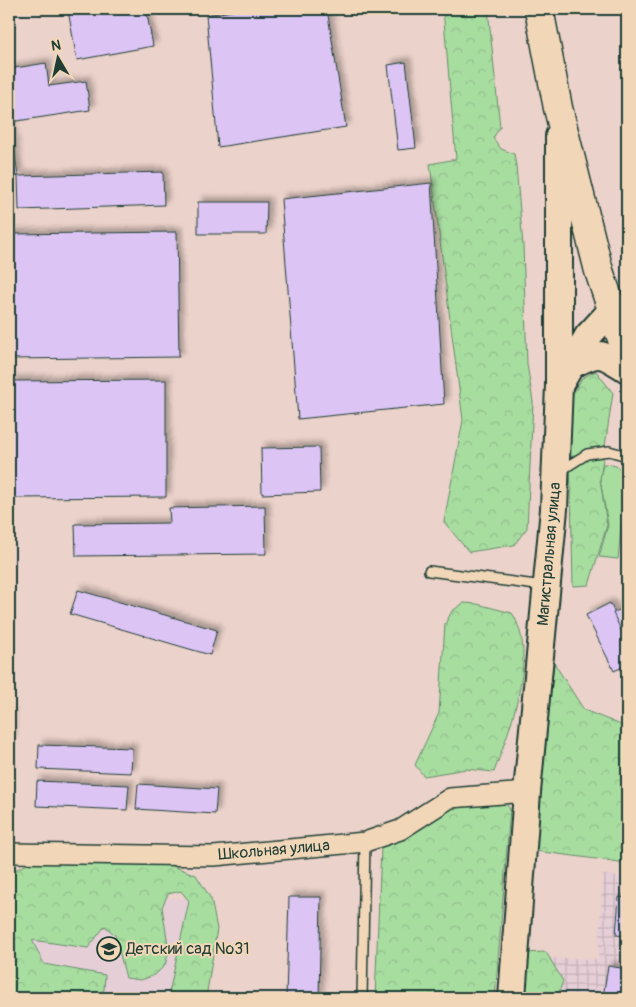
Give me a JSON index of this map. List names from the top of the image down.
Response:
{
  "streets": {
    "street": ["Магистральная улица", "Школьная улица"]
  },
  "crossings": [
    ["Магистральная улица", "Школьная улица"]
  ],
  "places": {
    "school or university": ["Детский сад №31"]
  },
  "north": "top"
}
